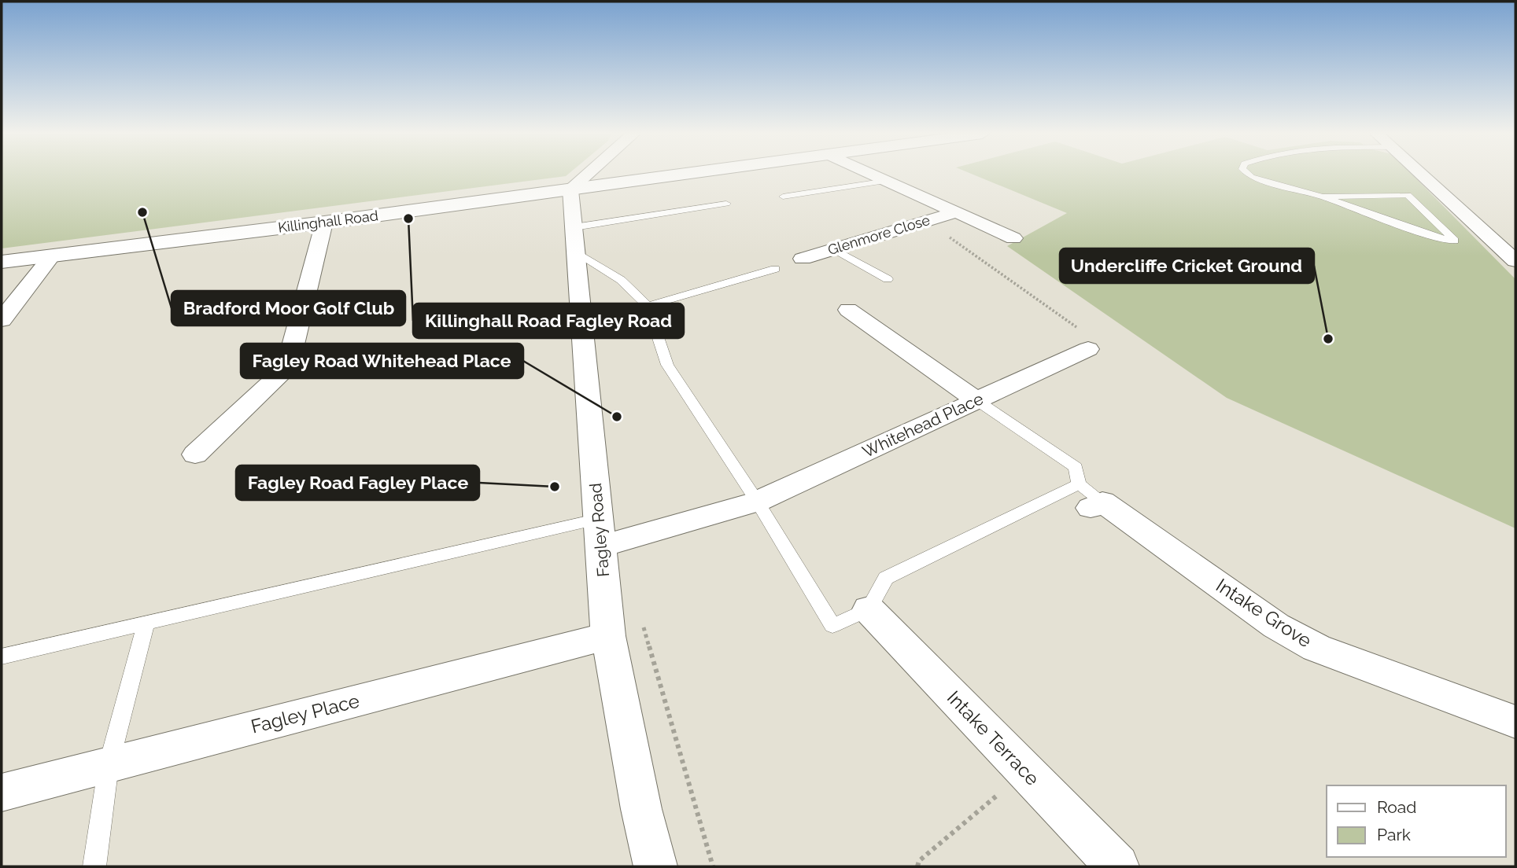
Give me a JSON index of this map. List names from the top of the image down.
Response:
{
  "streets": {
    "highway": ["Killinghall Road"],
    "street": [
      "Glenmore Close",
      "Whitehead Place",
      "Fagley Road",
      "Intake Grove",
      "Fagley Place",
      "Intake Terrace"
    ]
  },
  "crossings": [
    ["Killinghall Road", "Fagley Road"],
    ["Whitehead Place", "Fagley Road"],
    ["Fagley Road", "Fagley Place"]
  ],
  "places": [
    "Bradford Moor Golf Club",
    "Killinghall Road Fagley Road",
    "Undercliffe Cricket Ground",
    "Fagley Road Whitehead Place",
    "Fagley Road Fagley Place"
  ],
  "legend": ["Road", "Park"]
}
